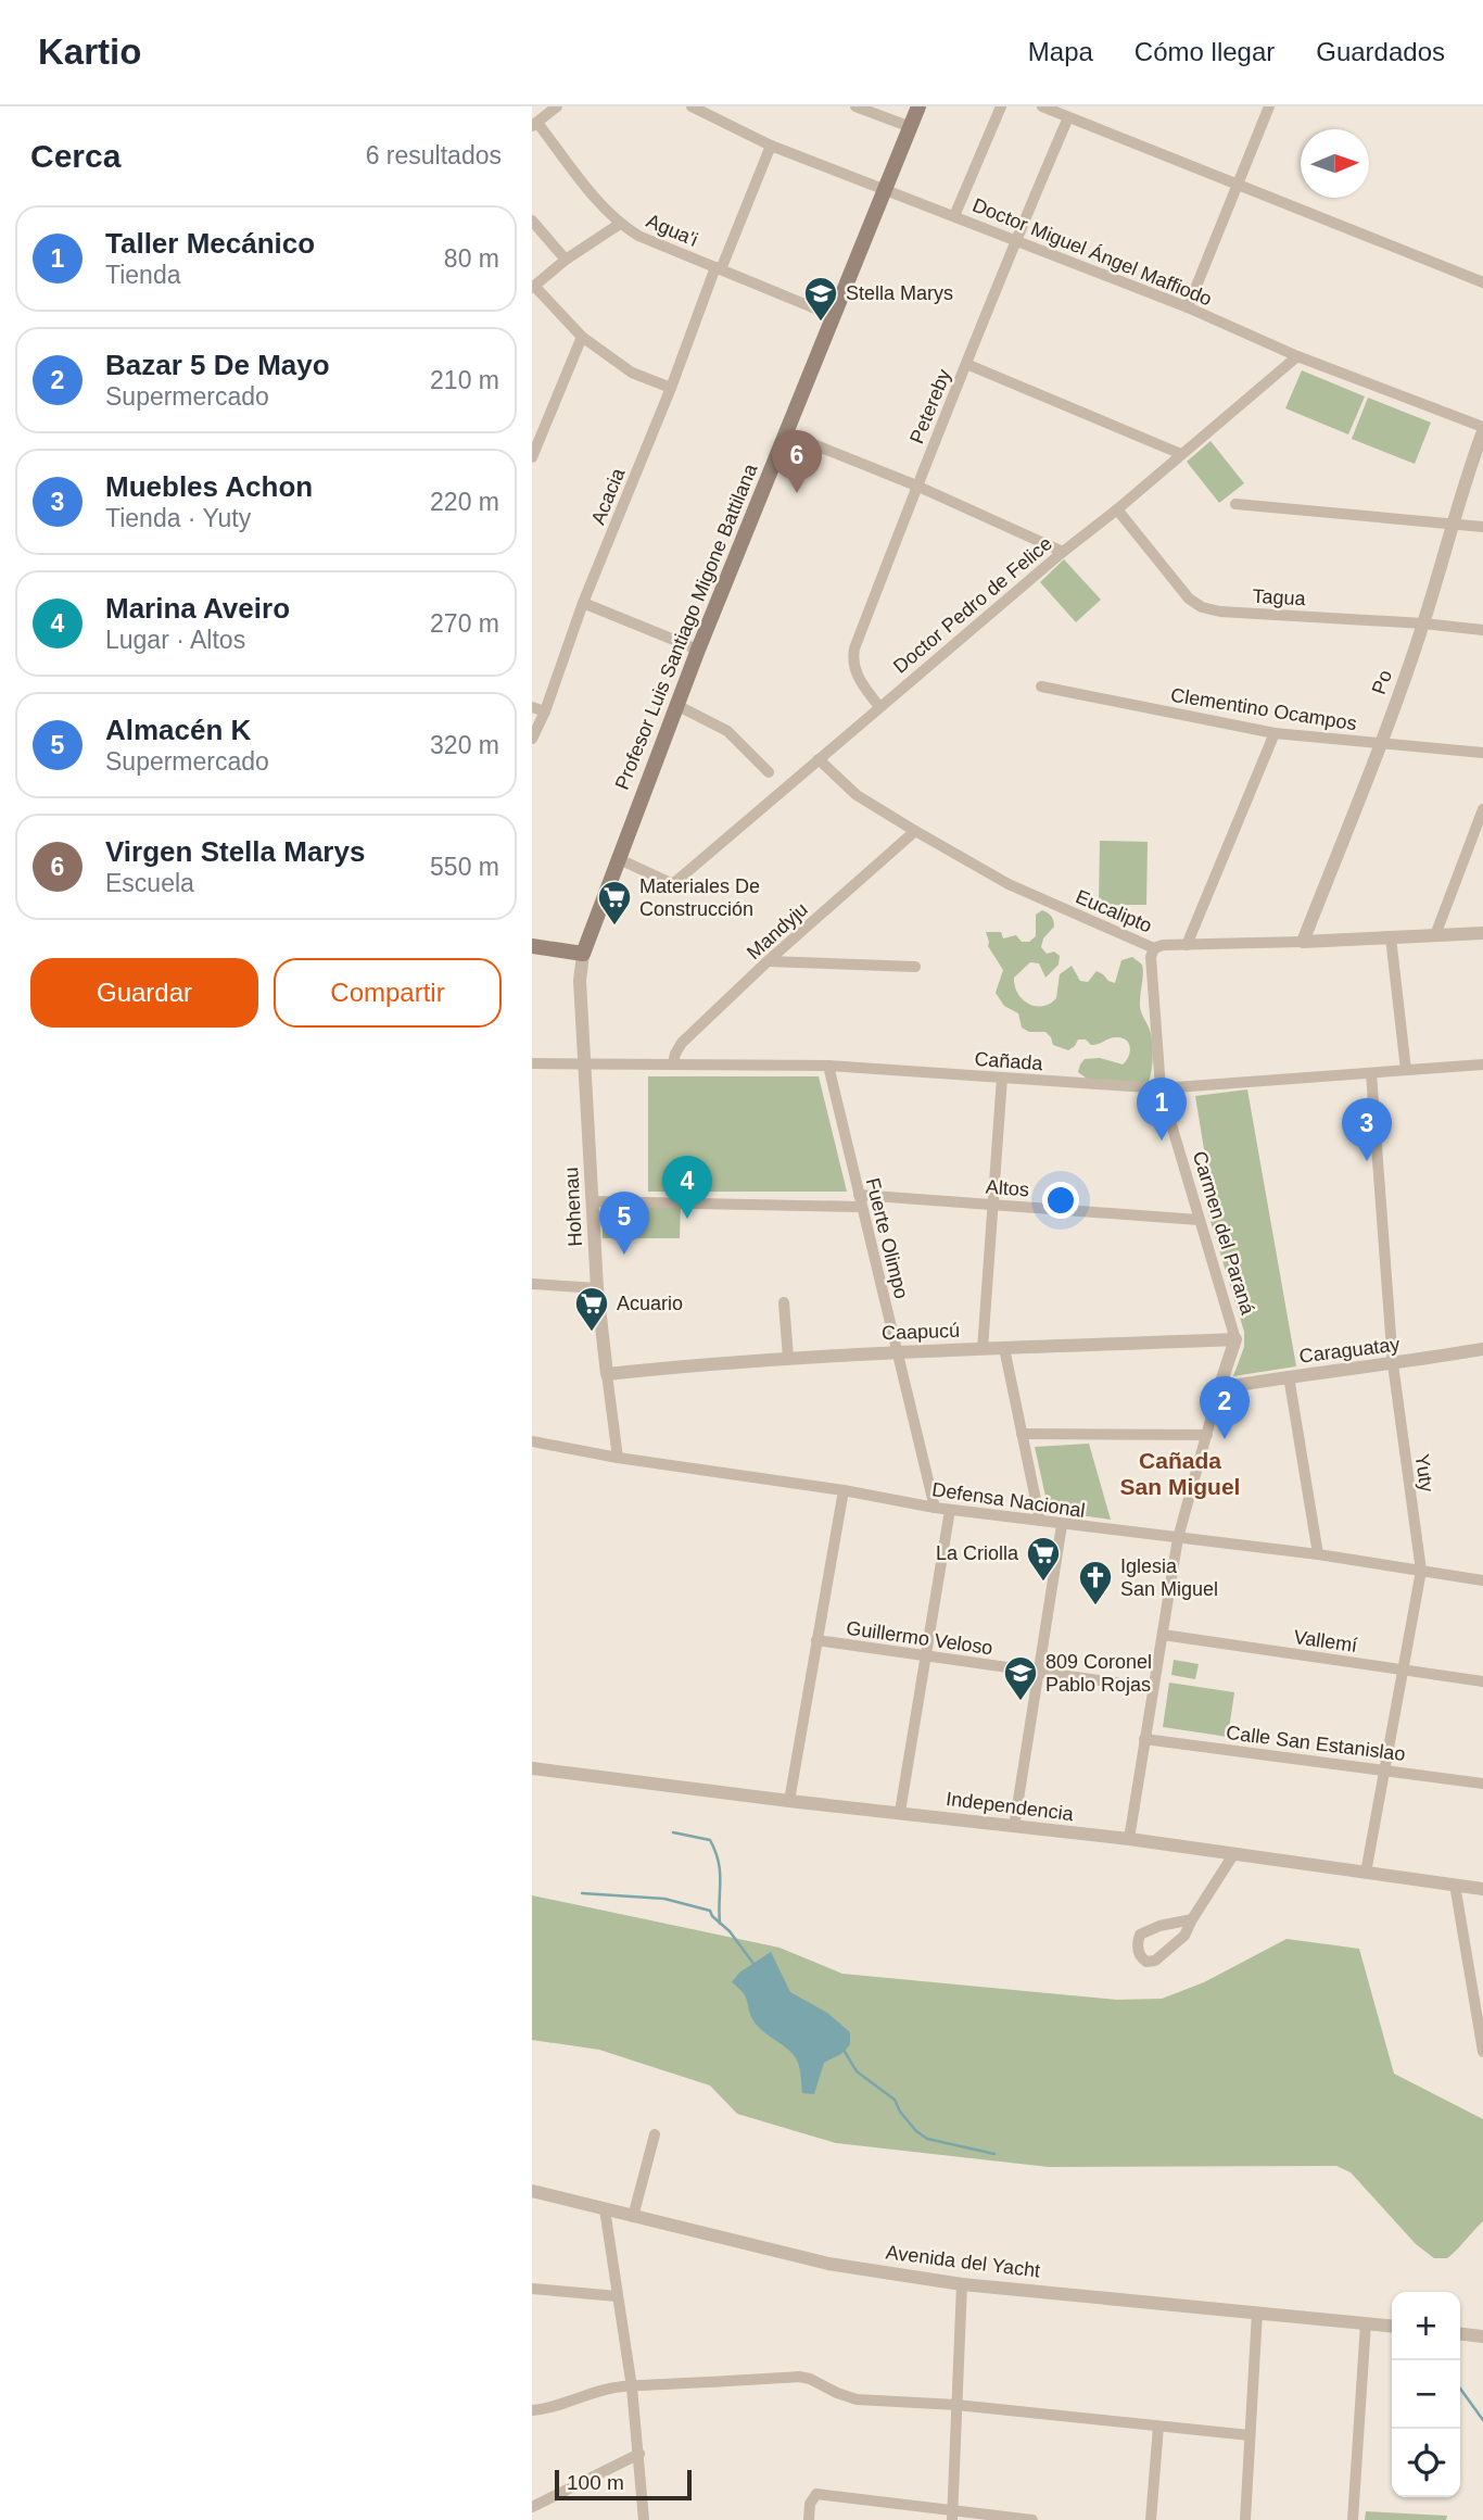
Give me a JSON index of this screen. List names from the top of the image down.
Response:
{
  "streets": {
    "main road": ["Profesor Luis Santiago Migone Battilana"],
    "street": [
      "Agua'i",
      "Doctor Miguel Ángel Maffiodo",
      "Petereby",
      "Acacia",
      "Tagua",
      "Doctor Pedro de Felice",
      "Po",
      "Clementino Ocampos",
      "Eucalipto",
      "Mandyju",
      "Cañada",
      "Altos",
      "Hohenau",
      "Carmen del Paraná",
      "Fuerte Olimpo",
      "Caapucú",
      "Caraguatay",
      "Yuty",
      "Defensa Nacional",
      "Guillermo Veloso",
      "Vallemí",
      "Calle San Estanislao",
      "Independencia",
      "Avenida del Yacht"
    ]
  },
  "crossings": [
    ["Agua'i", "Acacia"],
    ["Agua'i", "Profesor Luis Santiago Migone Battilana"],
    ["Doctor Miguel Ángel Maffiodo", "Petereby"],
    ["Doctor Miguel Ángel Maffiodo", "Acacia"],
    ["Doctor Miguel Ángel Maffiodo", "Doctor Pedro de Felice"],
    ["Doctor Miguel Ángel Maffiodo", "Profesor Luis Santiago Migone Battilana"],
    ["Doctor Miguel Ángel Maffiodo", "Po"],
    ["Petereby", "Doctor Pedro de Felice"],
    ["Tagua", "Doctor Pedro de Felice"],
    ["Tagua", "Po"],
    ["Doctor Pedro de Felice", "Profesor Luis Santiago Migone Battilana"],
    ["Doctor Pedro de Felice", "Eucalipto"],
    ["Profesor Luis Santiago Migone Battilana", "Hohenau"],
    ["Po", "Clementino Ocampos"],
    ["Po", "Eucalipto"],
    ["Eucalipto", "Mandyju"],
    ["Eucalipto", "Carmen del Paraná"],
    ["Mandyju", "Cañada"],
    ["Cañada", "Hohenau"],
    ["Cañada", "Carmen del Paraná"],
    ["Cañada", "Fuerte Olimpo"],
    ["Cañada", "Yuty"],
    ["Altos", "Hohenau"],
    ["Altos", "Carmen del Paraná"],
    ["Altos", "Fuerte Olimpo"],
    ["Hohenau", "Caapucú"],
    ["Hohenau", "Defensa Nacional"],
    ["Carmen del Paraná", "Caapucú"],
    ["Carmen del Paraná", "Caraguatay"],
    ["Carmen del Paraná", "Defensa Nacional"],
    ["Carmen del Paraná", "Guillermo Veloso"],
    ["Carmen del Paraná", "Vallemí"],
    ["Carmen del Paraná", "Calle San Estanislao"],
    ["Carmen del Paraná", "Independencia"],
    ["Fuerte Olimpo", "Caapucú"],
    ["Fuerte Olimpo", "Defensa Nacional"],
    ["Caraguatay", "Yuty"],
    ["Yuty", "Defensa Nacional"],
    ["Yuty", "Vallemí"],
    ["Yuty", "Calle San Estanislao"],
    ["Yuty", "Independencia"]
  ],
  "districts": ["Cañada San Miguel"],
  "places": {
    "school or university": ["Stella Marys", "809 Coronel Pablo Rojas"],
    "supermarket": ["Materiales De Construcción", "Acuario", "La Criolla"],
    "church": ["Iglesia San Miguel"]
  },
  "scale_bar": "100 m",
  "north": "right",
  "page": {
    "header": "Kartio",
    "nav": ["Mapa", "Cómo llegar", "Guardados"],
    "heading": ["Cerca", "6 resultados"],
    "list": [
      {
        "mark": "1",
        "name": "Taller Mecánico",
        "note": "Tienda",
        "value": "80 m"
      },
      {
        "mark": "2",
        "name": "Bazar 5 De Mayo",
        "note": "Supermercado",
        "value": "210 m"
      },
      {
        "mark": "3",
        "name": "Muebles Achon",
        "note": "Tienda · Yuty",
        "value": "220 m"
      },
      {
        "mark": "4",
        "name": "Marina Aveiro",
        "note": "Lugar · Altos",
        "value": "270 m"
      },
      {
        "mark": "5",
        "name": "Almacén K",
        "note": "Supermercado",
        "value": "320 m"
      },
      {
        "mark": "6",
        "name": "Virgen Stella Marys",
        "note": "Escuela",
        "value": "550 m"
      }
    ],
    "pins": [
      "6",
      "1",
      "3",
      "4",
      "5",
      "2"
    ],
    "buttons": ["Guardar", "Compartir"],
    "map_buttons": ["+", "−"],
    "scale": "100 m"
  }
}
